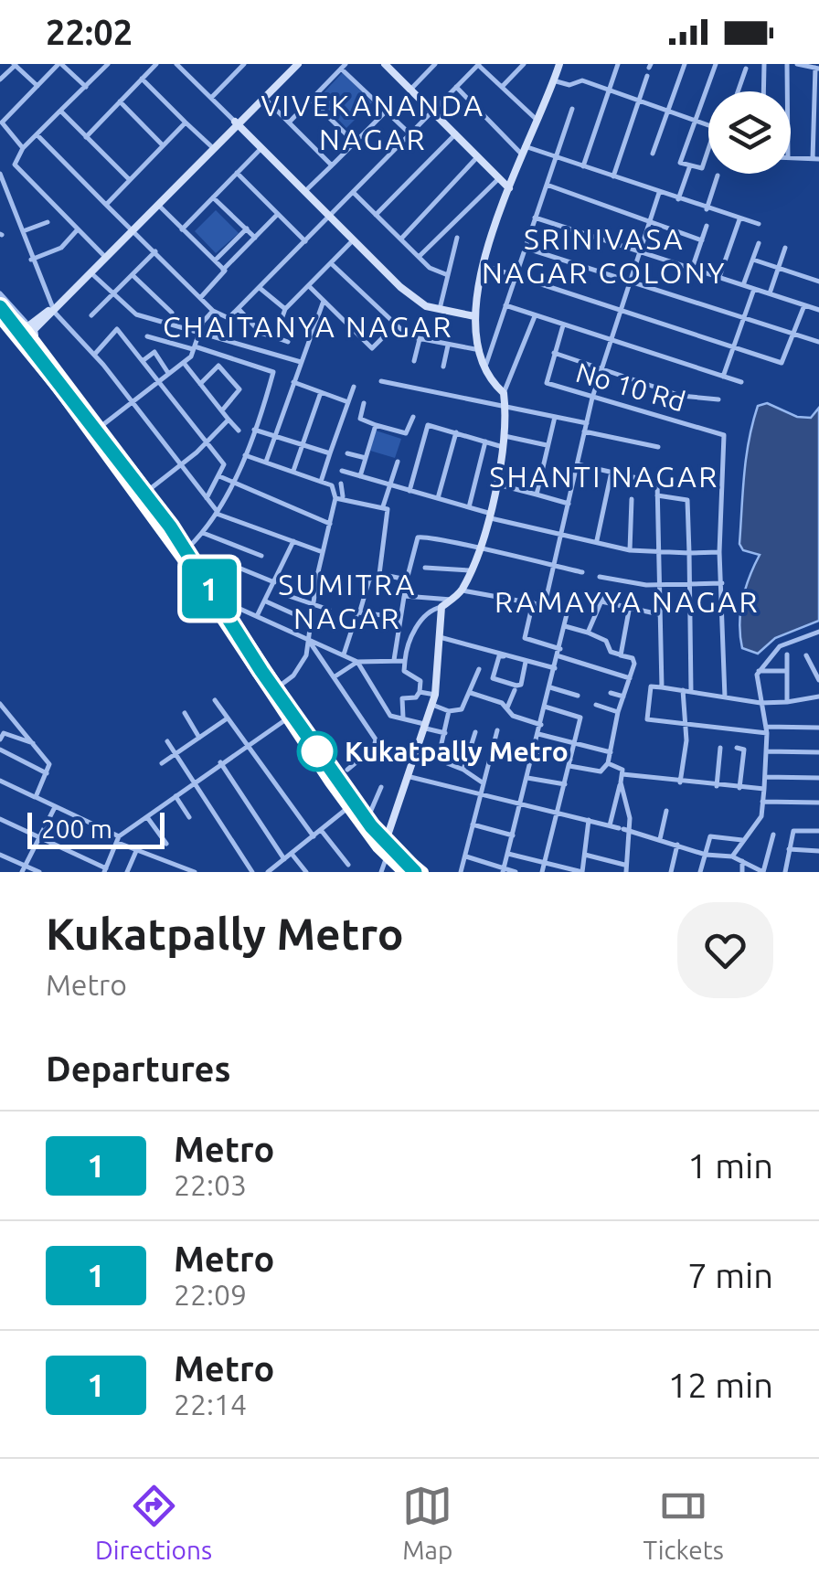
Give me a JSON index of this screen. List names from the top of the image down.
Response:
{
  "streets": {
    "street": ["No 10 Rd"]
  },
  "districts": [
    "VIVEKANANDA NAGAR",
    "SRINIVASA NAGAR COLONY",
    "CHAITANYA NAGAR",
    "SHANTI NAGAR",
    "SUMITRA NAGAR",
    "RAMAYYA NAGAR"
  ],
  "places": ["Kukatpally Metro"],
  "lines": ["metro line 1"],
  "scale_bar": "200 m",
  "page": {
    "status": "22:02",
    "on_map": "1",
    "scale": "200 m",
    "heading": [
      ["Kukatpally Metro", "Metro"],
      "Departures"
    ],
    "list": [
      {
        "mark": "1",
        "name": "Metro",
        "note": "22:03",
        "value": "1 min"
      },
      {
        "mark": "1",
        "name": "Metro",
        "note": "22:09",
        "value": "7 min"
      },
      {
        "mark": "1",
        "name": "Metro",
        "note": "22:14",
        "value": "12 min"
      }
    ],
    "tabs": ["Directions", "Map", "Tickets"]
  }
}
